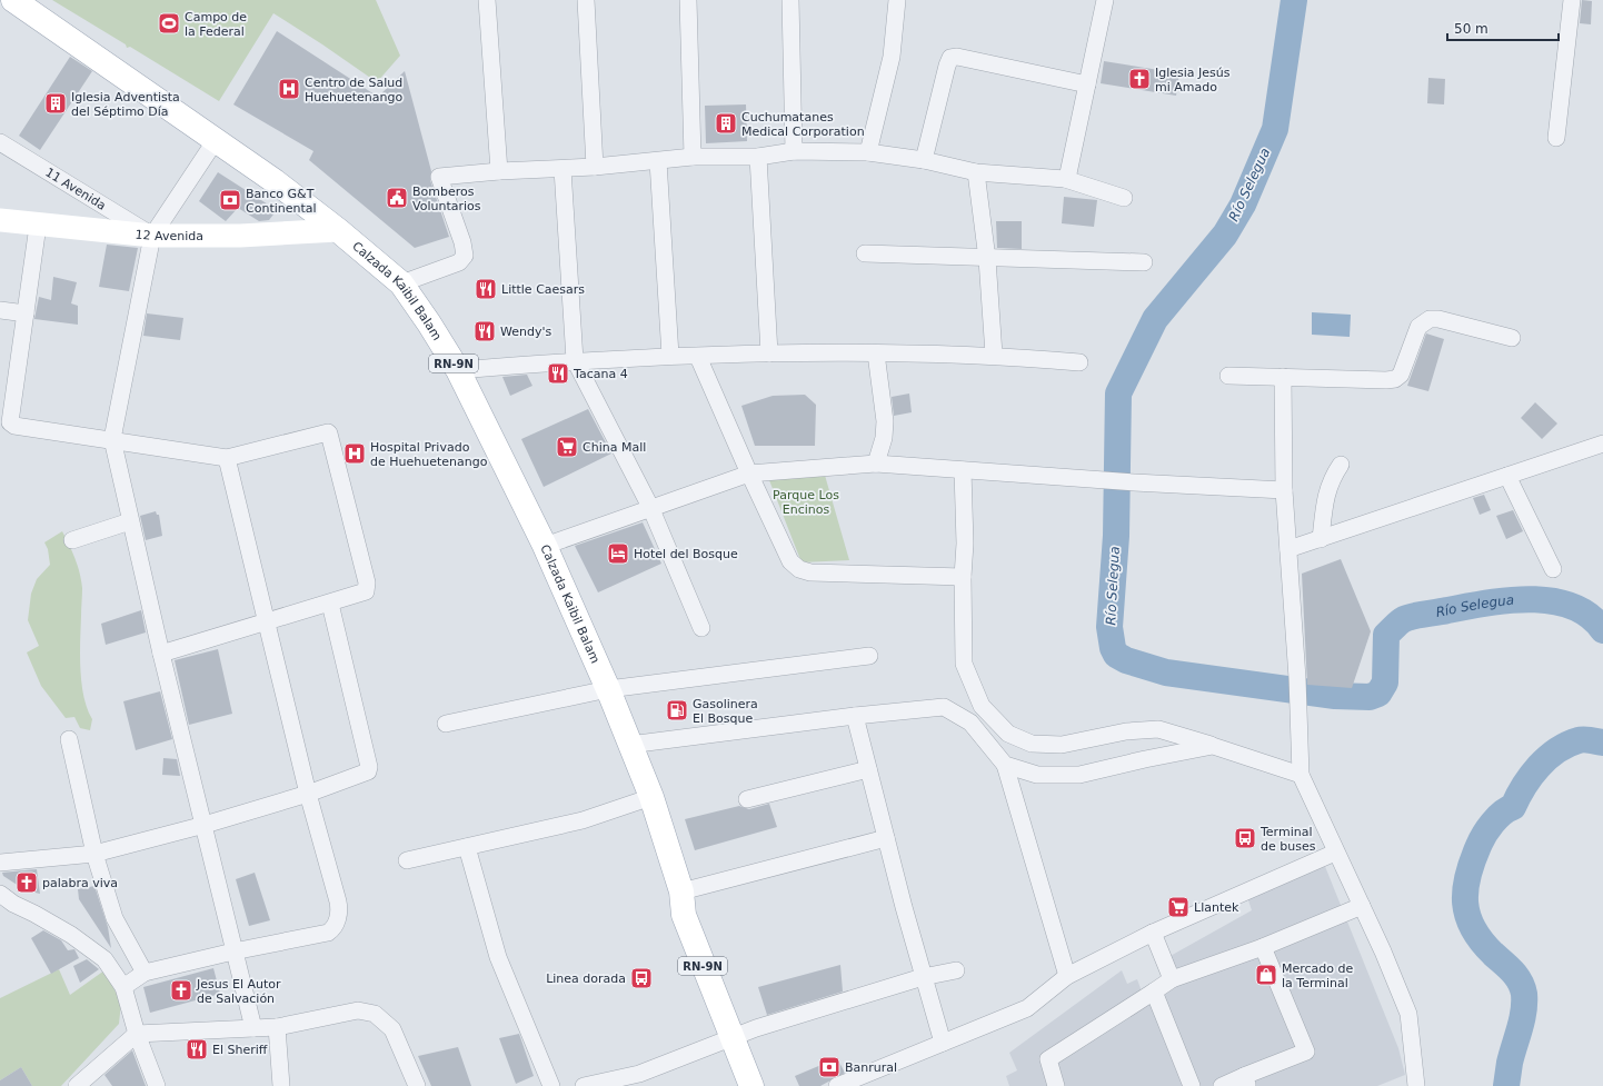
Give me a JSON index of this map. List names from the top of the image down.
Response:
{
  "streets": {
    "main road": ["Calzada Kaibil Balam", "RN-9N"],
    "street": ["11 Avenida", "12 Avenida"]
  },
  "crossings": [
    ["11 Avenida", "12 Avenida"],
    ["12 Avenida", "Calzada Kaibil Balam"]
  ],
  "water": ["Río Selegua"],
  "parks": ["Parque Los Encinos"],
  "places": {
    "sports": ["Campo de la Federal"],
    "church": ["Iglesia Jesús mi Amado", "palabra viva", "Jesus El Autor de Salvación"],
    "hospital": ["Centro de Salud Huehuetenango", "Hospital Privado de Huehuetenango"],
    "building": ["Iglesia Adventista del Séptimo Día", "Cuchumatanes Medical Corporation"],
    "public building": ["Bomberos Voluntarios"],
    "bank": ["Banco G&T Continental", "Banrural"],
    "restaurant": [
      "Little Caesars",
      "Wendy's",
      "Tacana 4",
      "El Sheriff"
    ],
    "supermarket": ["China Mall", "Llantek"],
    "hotel": ["Hotel del Bosque"],
    "fuel station": ["Gasolinera El Bosque"],
    "bus stop": ["Terminal de buses", "Linea dorada"],
    "shop": ["Mercado de la Terminal"]
  },
  "scale_bar": "50 m"
}
